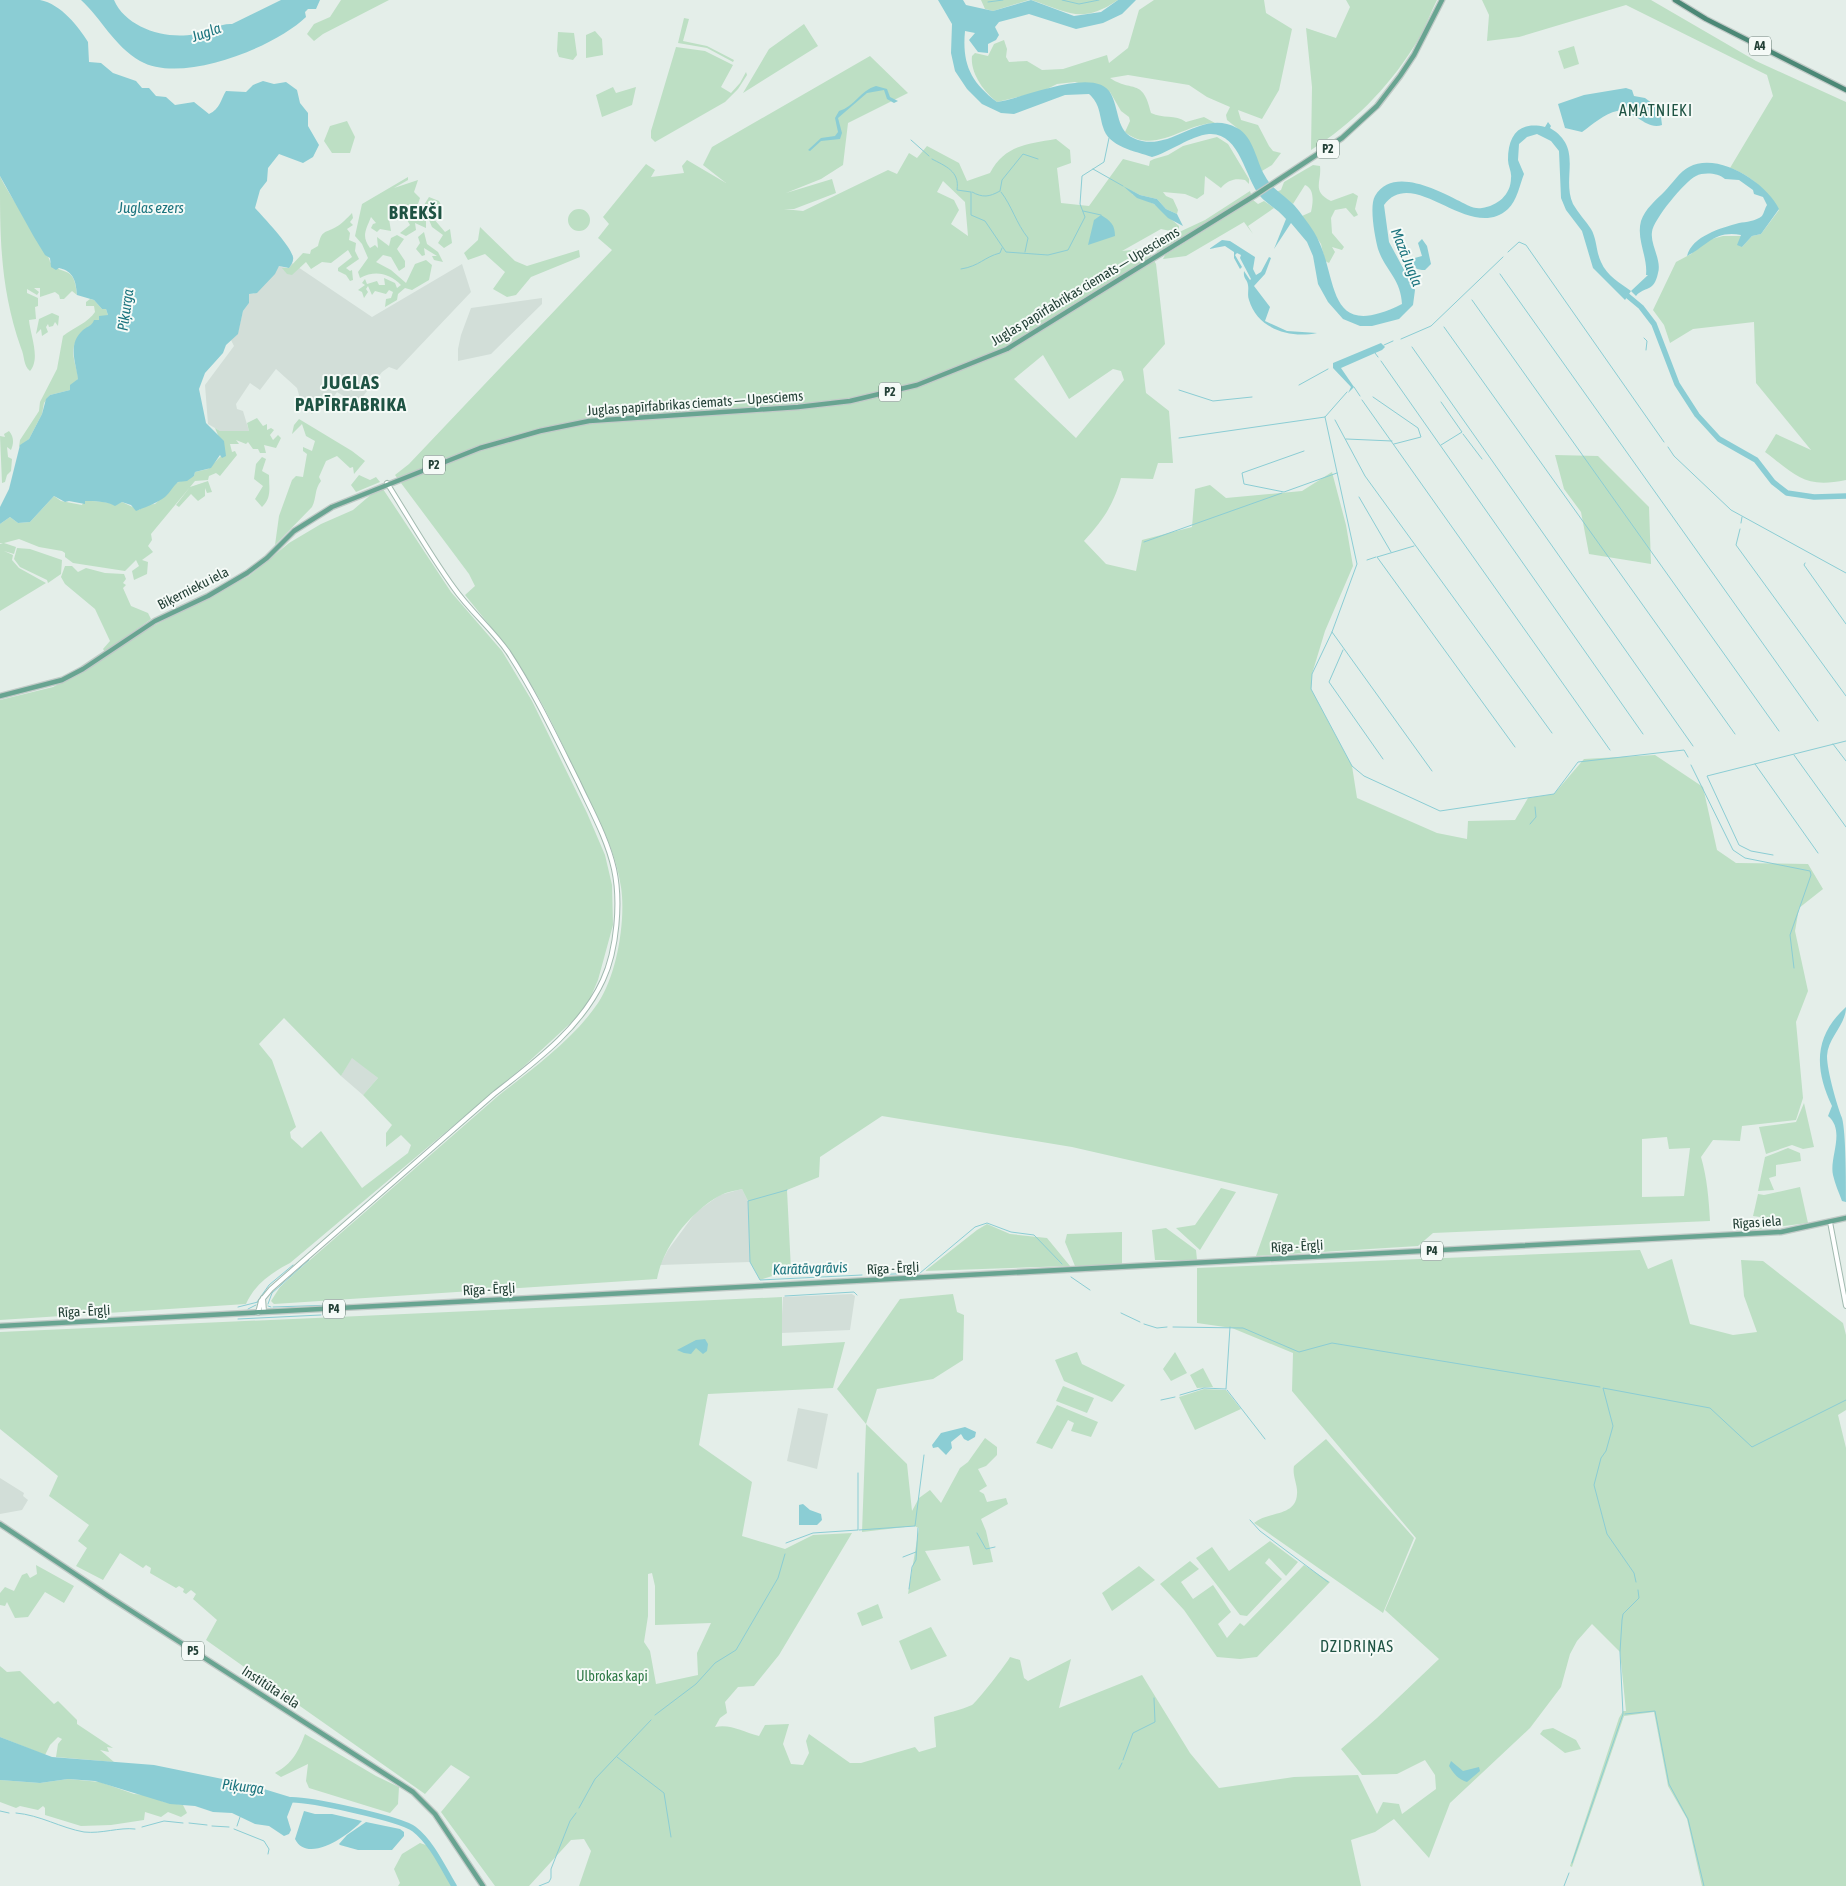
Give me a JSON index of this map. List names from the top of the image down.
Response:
{
  "streets": {
    "highway": ["A4"],
    "main road": [
      "P2",
      "Juglas papīrfabrikas ciemats — Upesciems",
      "Biķernieku iela",
      "Rīgas iela",
      "Rīga - Ērgļi",
      "P4",
      "P5",
      "Institūta iela"
    ]
  },
  "crossings": [
    ["Juglas papīrfabrikas ciemats — Upesciems", "Biķernieku iela"],
    ["Rīgas iela", "Rīga - Ērgļi"]
  ],
  "districts": [
    "AMATNIEKI",
    "BREKŠI",
    "JUGLAS PAPĪRFABRIKA",
    "DZIDRIŅAS"
  ],
  "water": [
    "Jugla",
    "Juglas ezers",
    "Mazā Jugla",
    "Piķurga",
    "Karātāvgrāvis"
  ],
  "parks": ["Ulbrokas kapi"]
}
